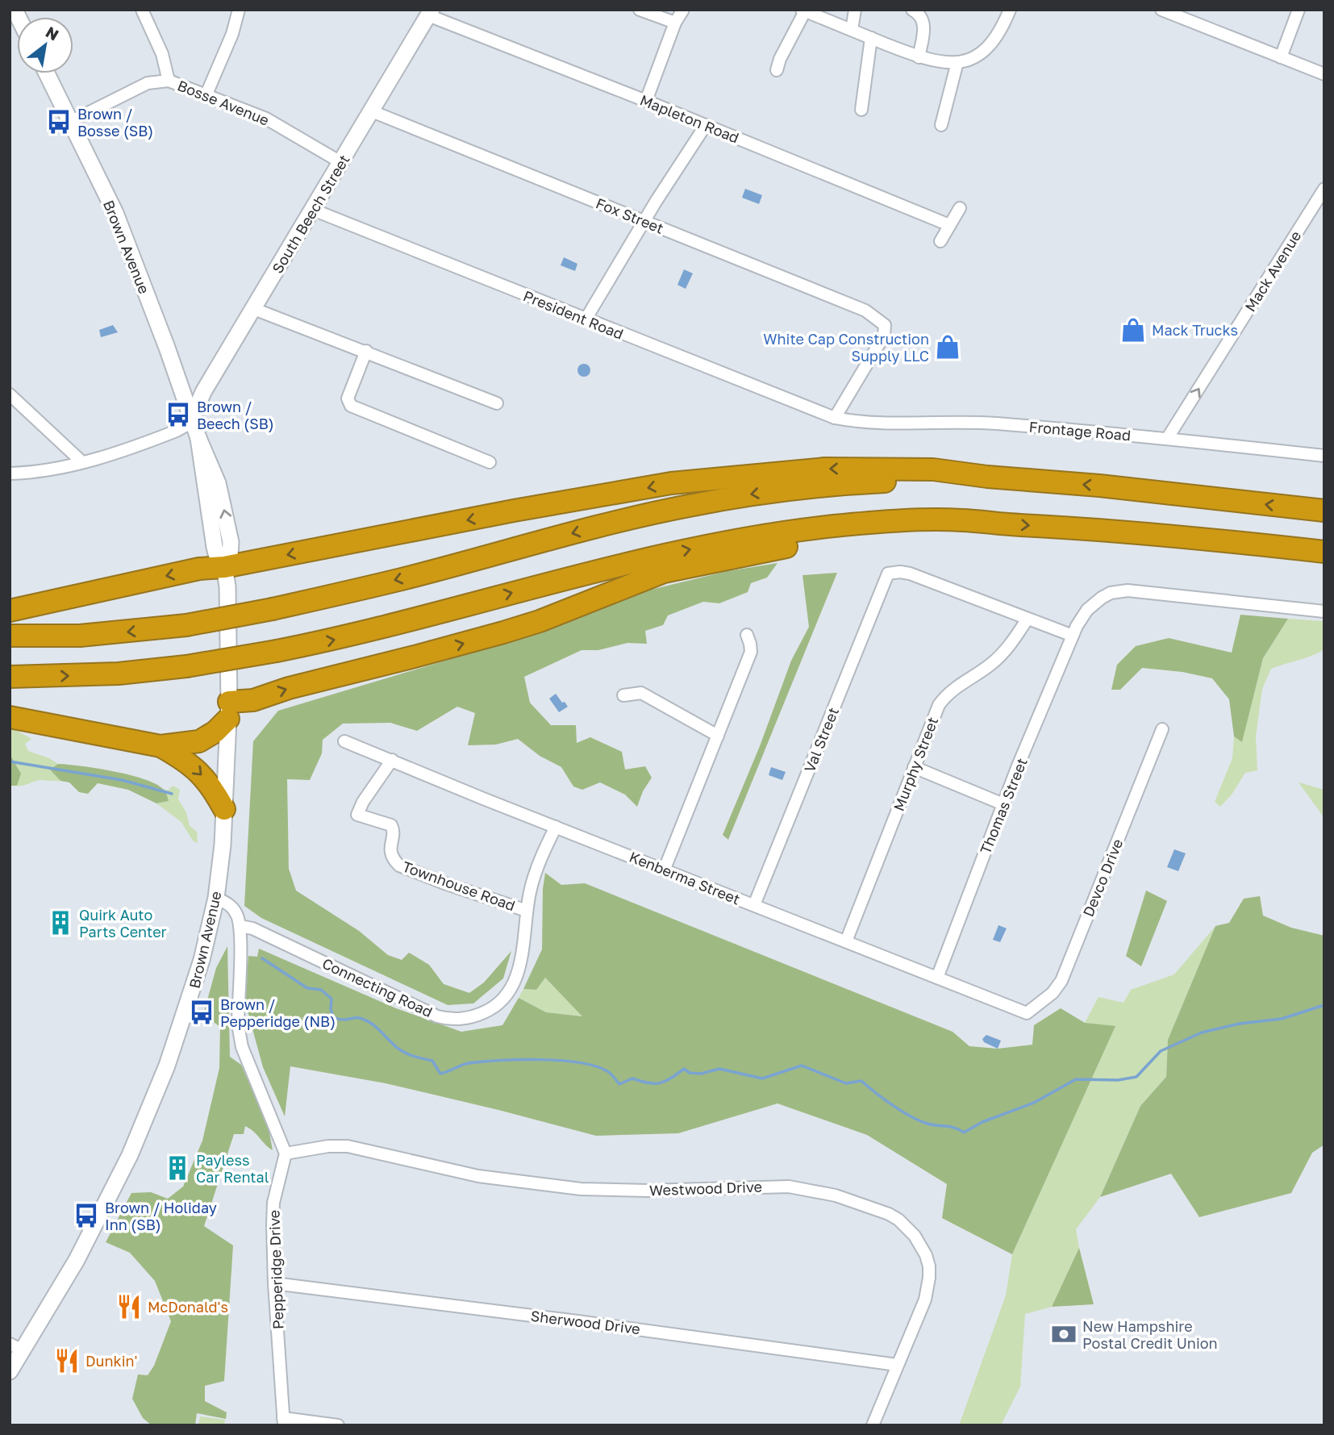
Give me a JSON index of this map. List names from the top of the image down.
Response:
{
  "streets": {
    "main road": ["South Beech Street", "Brown Avenue"],
    "street": [
      "Bosse Avenue",
      "Mapleton Road",
      "Fox Street",
      "Mack Avenue",
      "President Road",
      "Frontage Road",
      "Val Street",
      "Murphy Street",
      "Thomas Street",
      "Kenberma Street",
      "Devco Drive",
      "Townhouse Road",
      "Connecting Road",
      "Westwood Drive",
      "Pepperidge Drive",
      "Sherwood Drive"
    ]
  },
  "crossings": [
    ["Bosse Avenue", "South Beech Street"],
    ["Bosse Avenue", "Brown Avenue"],
    ["Mapleton Road", "South Beech Street"],
    ["South Beech Street", "Fox Street"],
    ["South Beech Street", "Brown Avenue"],
    ["South Beech Street", "President Road"],
    ["Fox Street", "President Road"],
    ["Fox Street", "Frontage Road"],
    ["Mack Avenue", "Frontage Road"],
    ["President Road", "Frontage Road"],
    ["Val Street", "Murphy Street"],
    ["Val Street", "Kenberma Street"],
    ["Murphy Street", "Kenberma Street"],
    ["Thomas Street", "Kenberma Street"],
    ["Kenberma Street", "Devco Drive"],
    ["Kenberma Street", "Townhouse Road"],
    ["Kenberma Street", "Connecting Road"],
    ["Townhouse Road", "Connecting Road"],
    ["Westwood Drive", "Pepperidge Drive"],
    ["Westwood Drive", "Sherwood Drive"],
    ["Pepperidge Drive", "Sherwood Drive"]
  ],
  "one_way": ["Mack Avenue"],
  "places": {
    "bus stop": [
      "Brown / Bosse (SB)",
      "Brown / Beech (SB)",
      "Brown / Pepperidge (NB)",
      "Brown / Holiday Inn (SB)"
    ],
    "shop": ["Mack Trucks", "White Cap Construction Supply LLC"],
    "building": ["Quirk Auto Parts Center", "Payless Car Rental"],
    "restaurant": ["McDonald's", "Dunkin'"],
    "bank": ["New Hampshire Postal Credit Union"]
  },
  "north": "top right"
}
